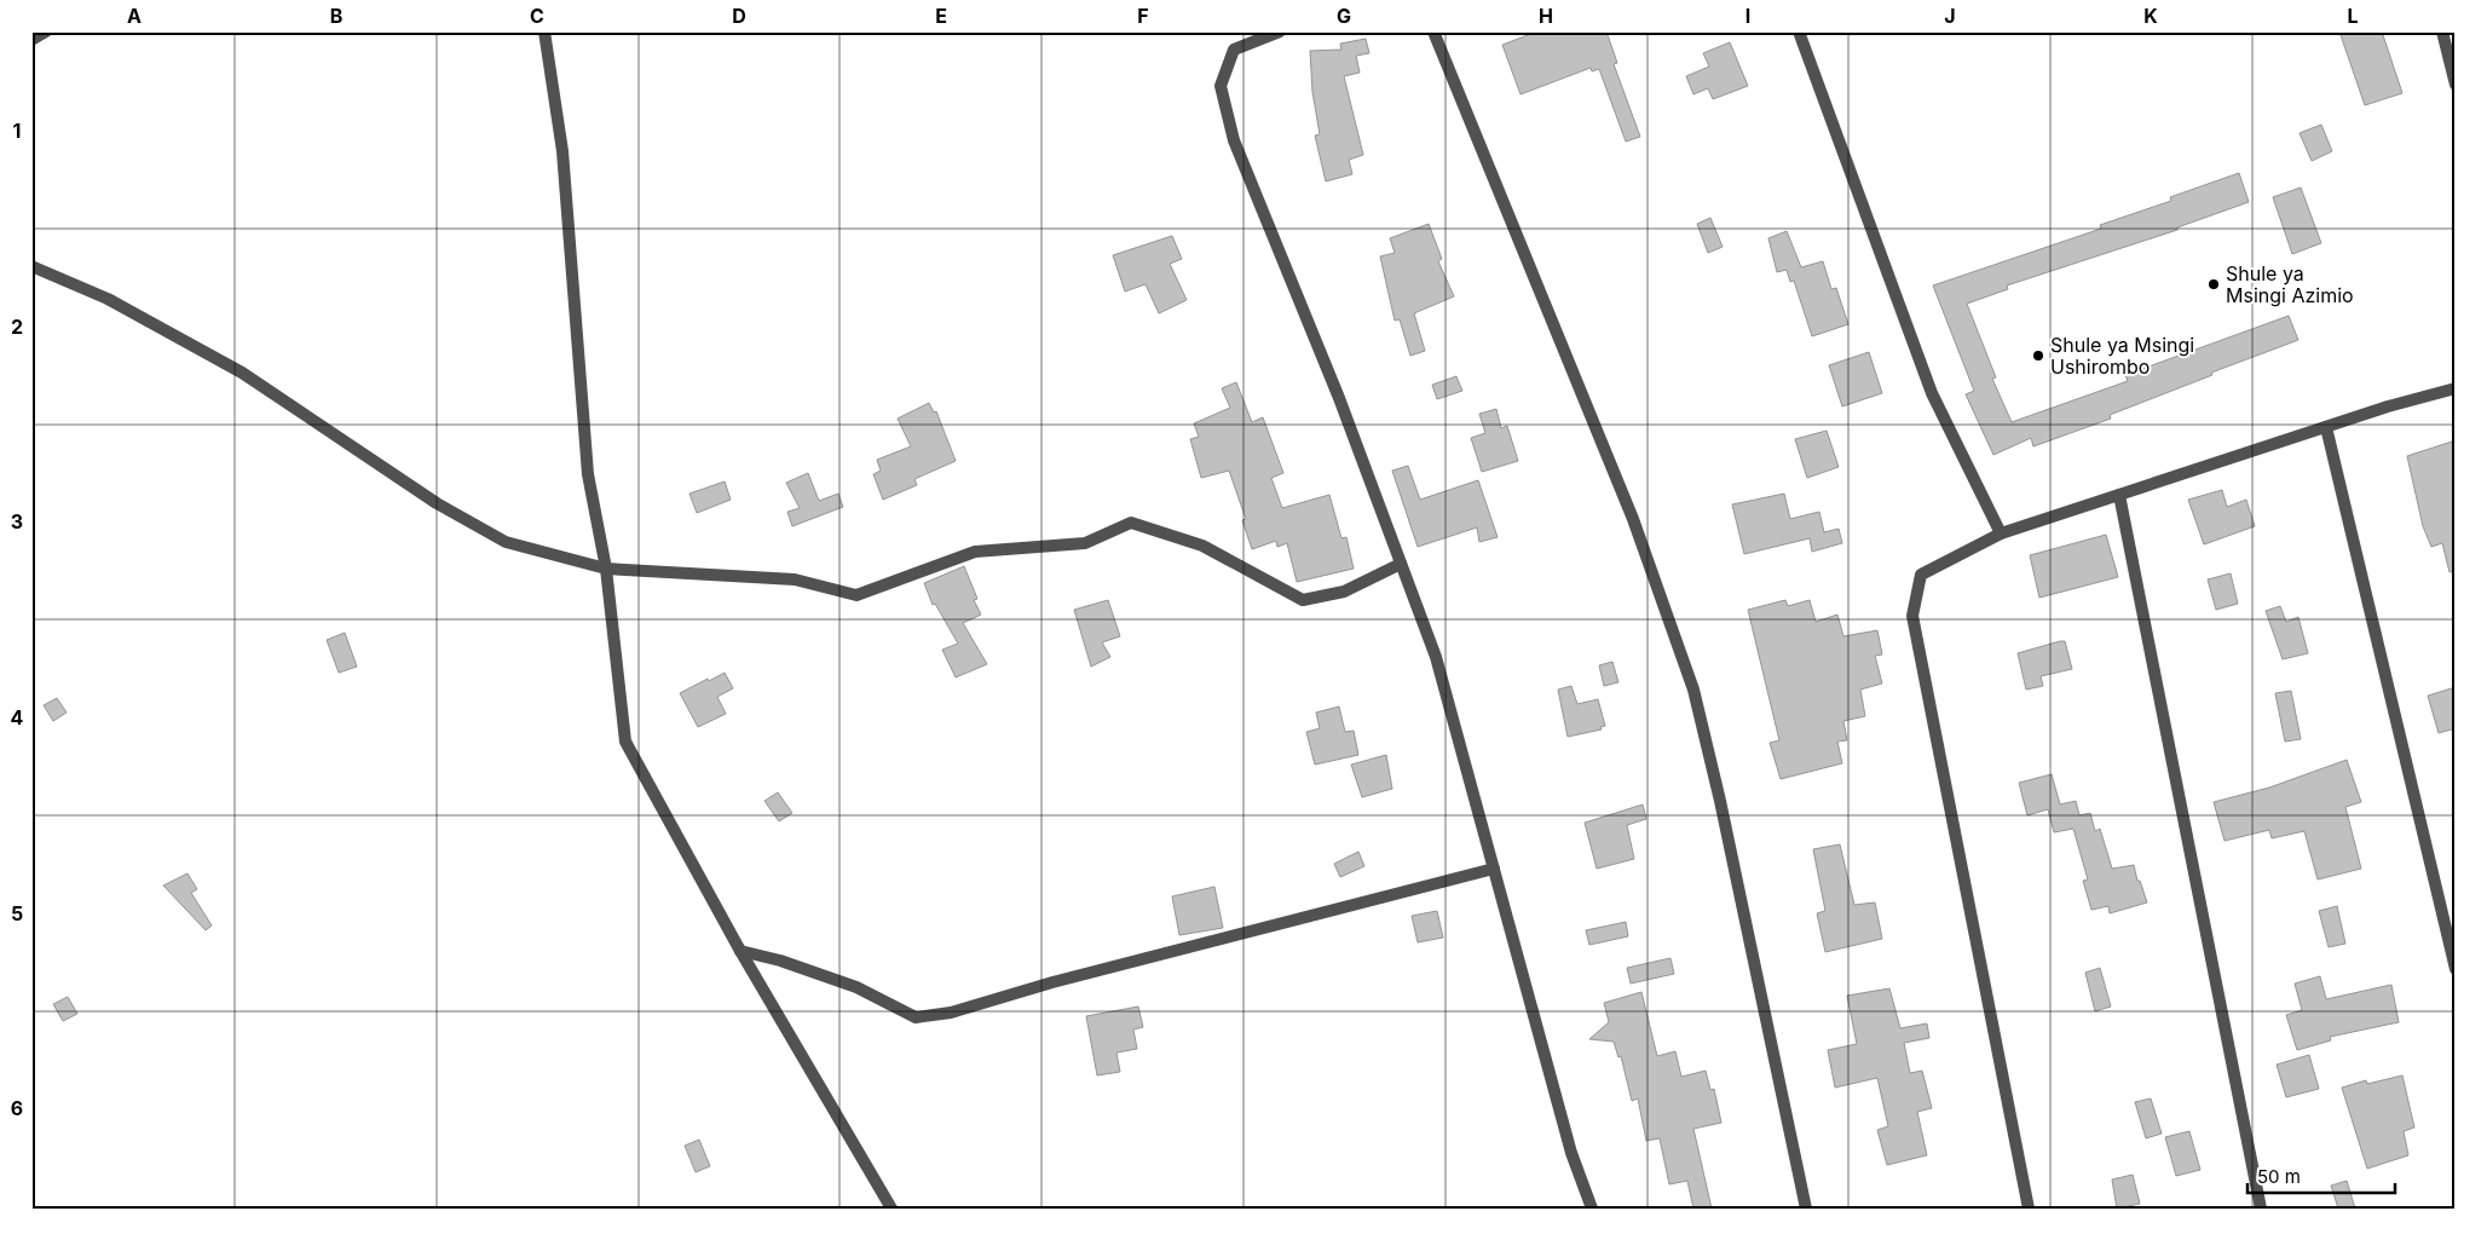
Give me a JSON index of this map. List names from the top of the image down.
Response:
{
  "places": ["Shule ya Msingi Azimio", "Shule ya Msingi Ushirombo"],
  "scale_bar": "50 m",
  "grid": {
    "columns": [
      "A",
      "B",
      "C",
      "D",
      "E",
      "F",
      "G",
      "H",
      "I",
      "J",
      "K",
      "L"
    ],
    "rows": [
      "1",
      "2",
      "3",
      "4",
      "5",
      "6"
    ]
  }
}
